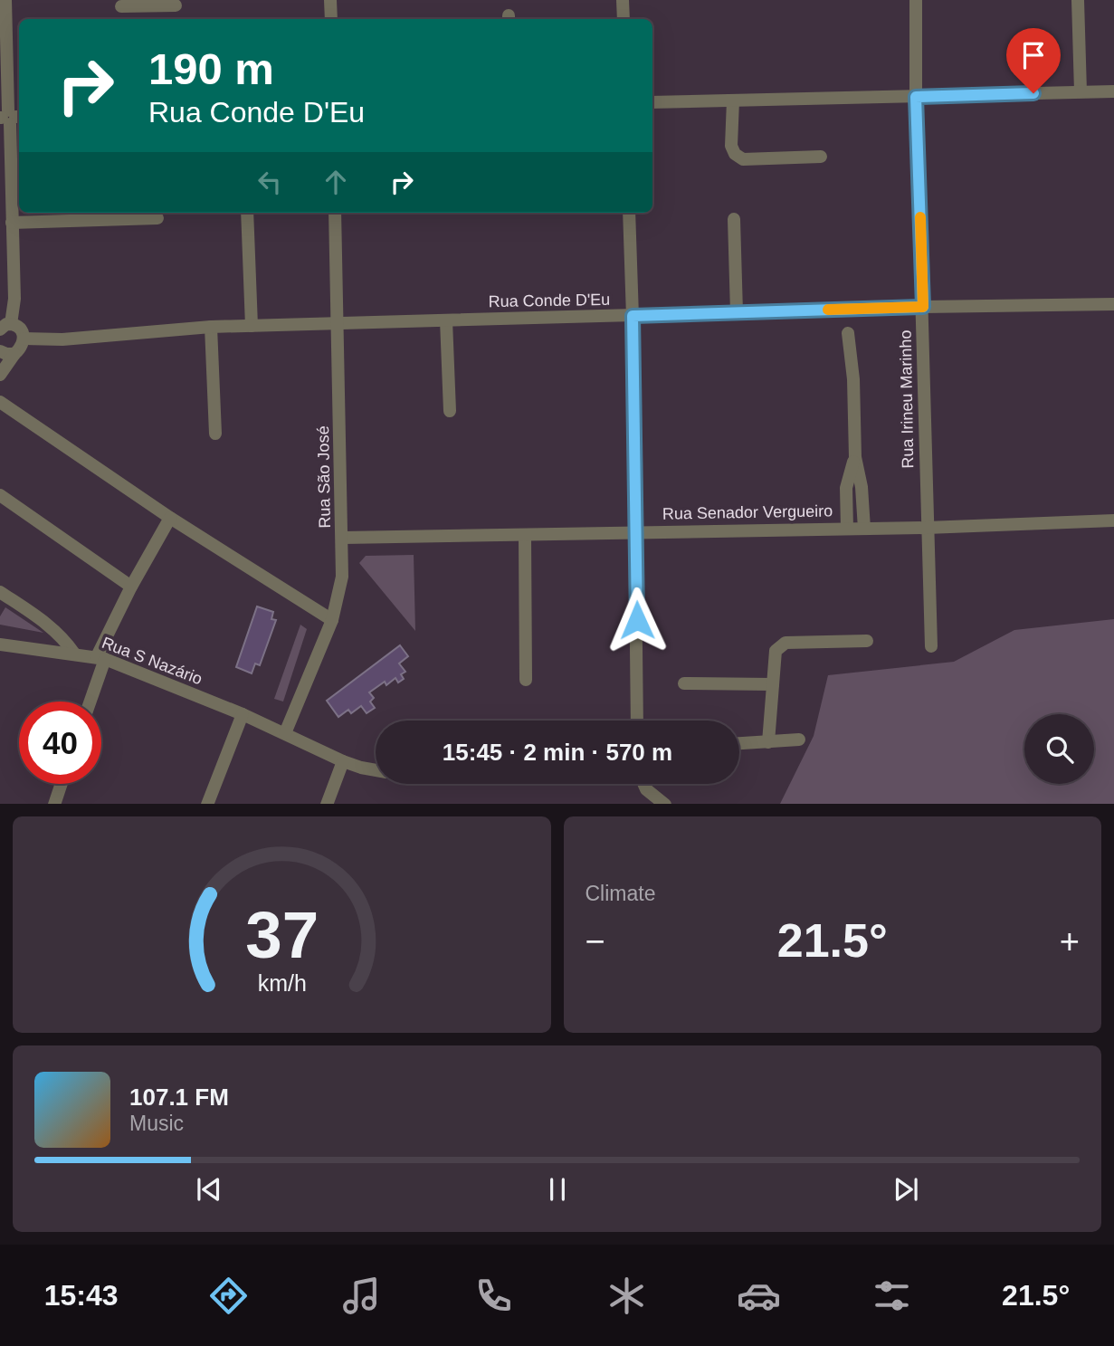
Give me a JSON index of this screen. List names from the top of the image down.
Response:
{
  "streets": {
    "street": [
      "Rua Conde D'Eu",
      "Rua Irineu Marinho",
      "Rua São José",
      "Rua Senador Vergueiro",
      "Rua S Nazário"
    ]
  },
  "crossings": [
    ["Rua Conde D'Eu", "Rua Irineu Marinho"],
    ["Rua Conde D'Eu", "Rua São José"],
    ["Rua Irineu Marinho", "Rua Senador Vergueiro"],
    ["Rua São José", "Rua Senador Vergueiro"],
    ["Rua São José", "Rua S Nazário"]
  ],
  "page": {
    "turn": ["190 m", "Rua Conde D'Eu"],
    "limit": "40",
    "trip": "15:45 · 2 min · 570 m",
    "tile": "Climate",
    "heat": ["−", "21.5°", "+"],
    "song": ["107.1 FM", "Music"],
    "tabs": ["15:43", "21.5°"],
    "gauge": ["37", "km/h"]
  }
}
